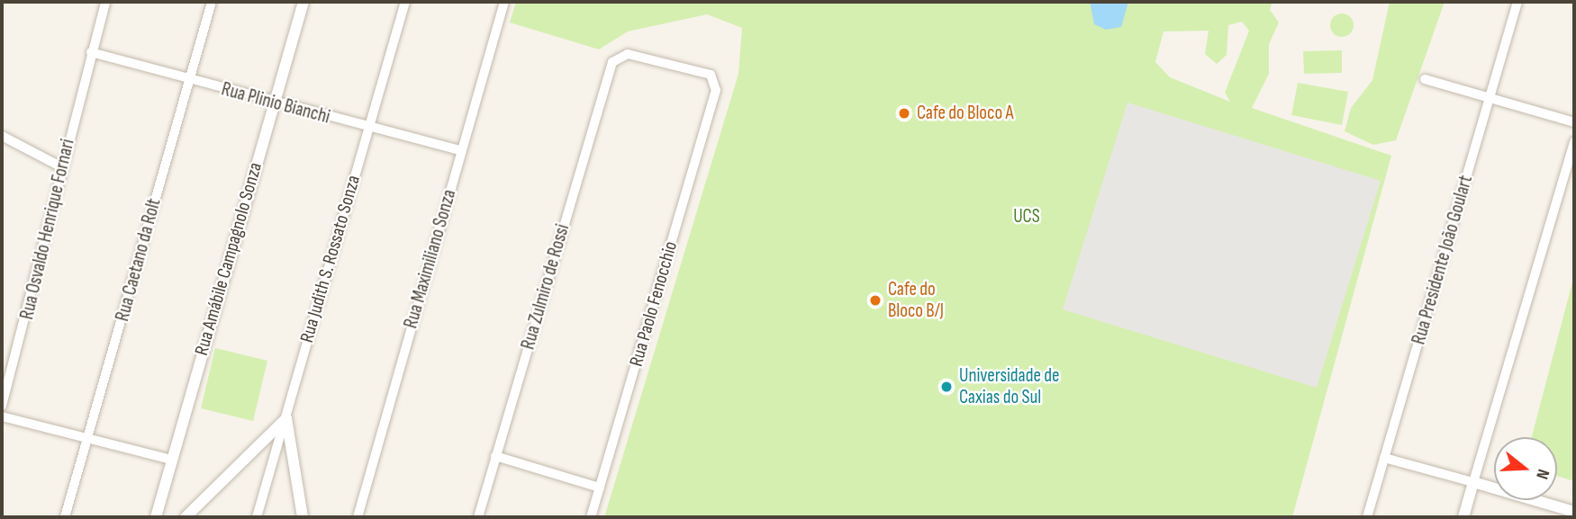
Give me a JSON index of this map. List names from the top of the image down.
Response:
{
  "streets": {
    "street": [
      "Rua Plinio Bianchi",
      "Rua Osvaldo Henrique Fornari",
      "Rua Amábile Campagnolo Sonza",
      "Rua Judith S. Rossato Sonza",
      "Rua Maximiliano Sonza",
      "Rua Caetano da Rolt",
      "Rua Presidente João Goulart",
      "Rua Zulmiro de Rossi",
      "Rua Paolo Fenocchio"
    ]
  },
  "crossings": [
    ["Rua Plinio Bianchi", "Rua Osvaldo Henrique Fornari"],
    ["Rua Plinio Bianchi", "Rua Amábile Campagnolo Sonza"],
    ["Rua Plinio Bianchi", "Rua Judith S. Rossato Sonza"],
    ["Rua Plinio Bianchi", "Rua Maximiliano Sonza"],
    ["Rua Plinio Bianchi", "Rua Caetano da Rolt"],
    ["Rua Zulmiro de Rossi", "Rua Paolo Fenocchio"]
  ],
  "parks": ["UCS"],
  "places": ["Cafe do Bloco A", "Cafe do Bloco B/J", "Universidade de Caxias do Sul"],
  "north": "right"
}
